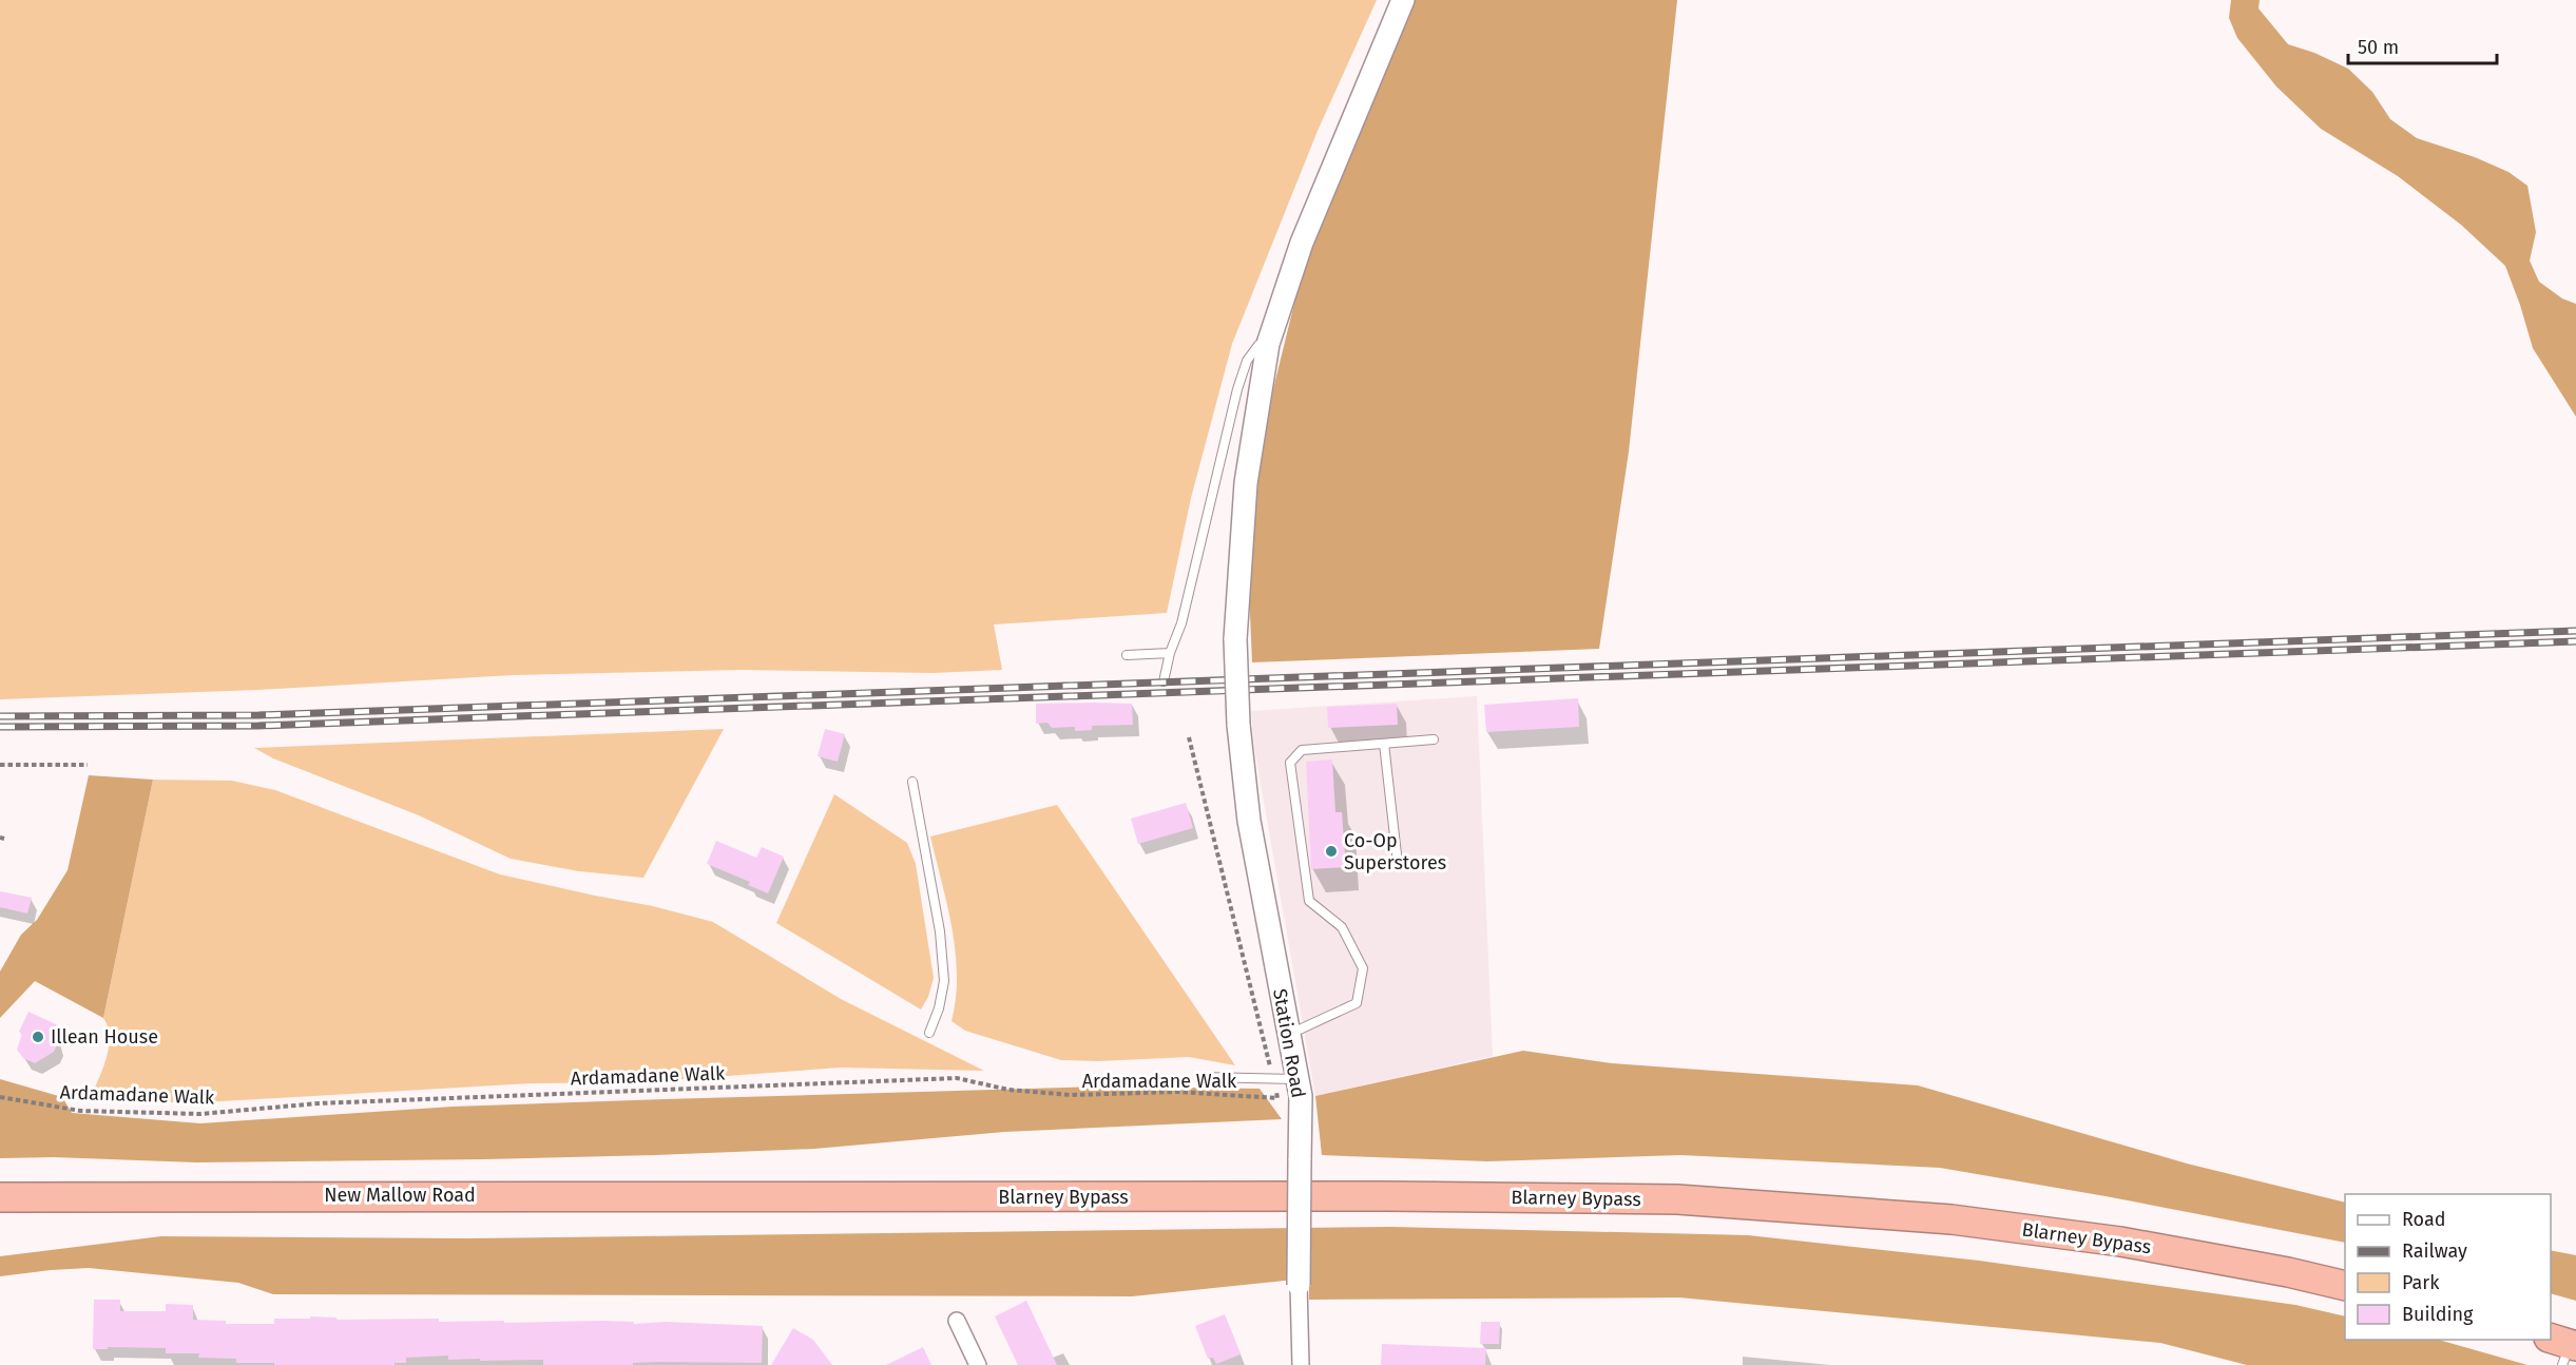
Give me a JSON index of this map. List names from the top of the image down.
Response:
{
  "streets": {
    "highway": ["New Mallow Road", "Blarney Bypass"],
    "street": ["Station Road"],
    "path": ["Ardamadane Walk"]
  },
  "crossings": [
    ["New Mallow Road", "Blarney Bypass"]
  ],
  "places": ["Co-Op Superstores", "Illean House"],
  "legend": [
    "Road",
    "Railway",
    "Park",
    "Building"
  ],
  "scale_bar": "50 m"
}
